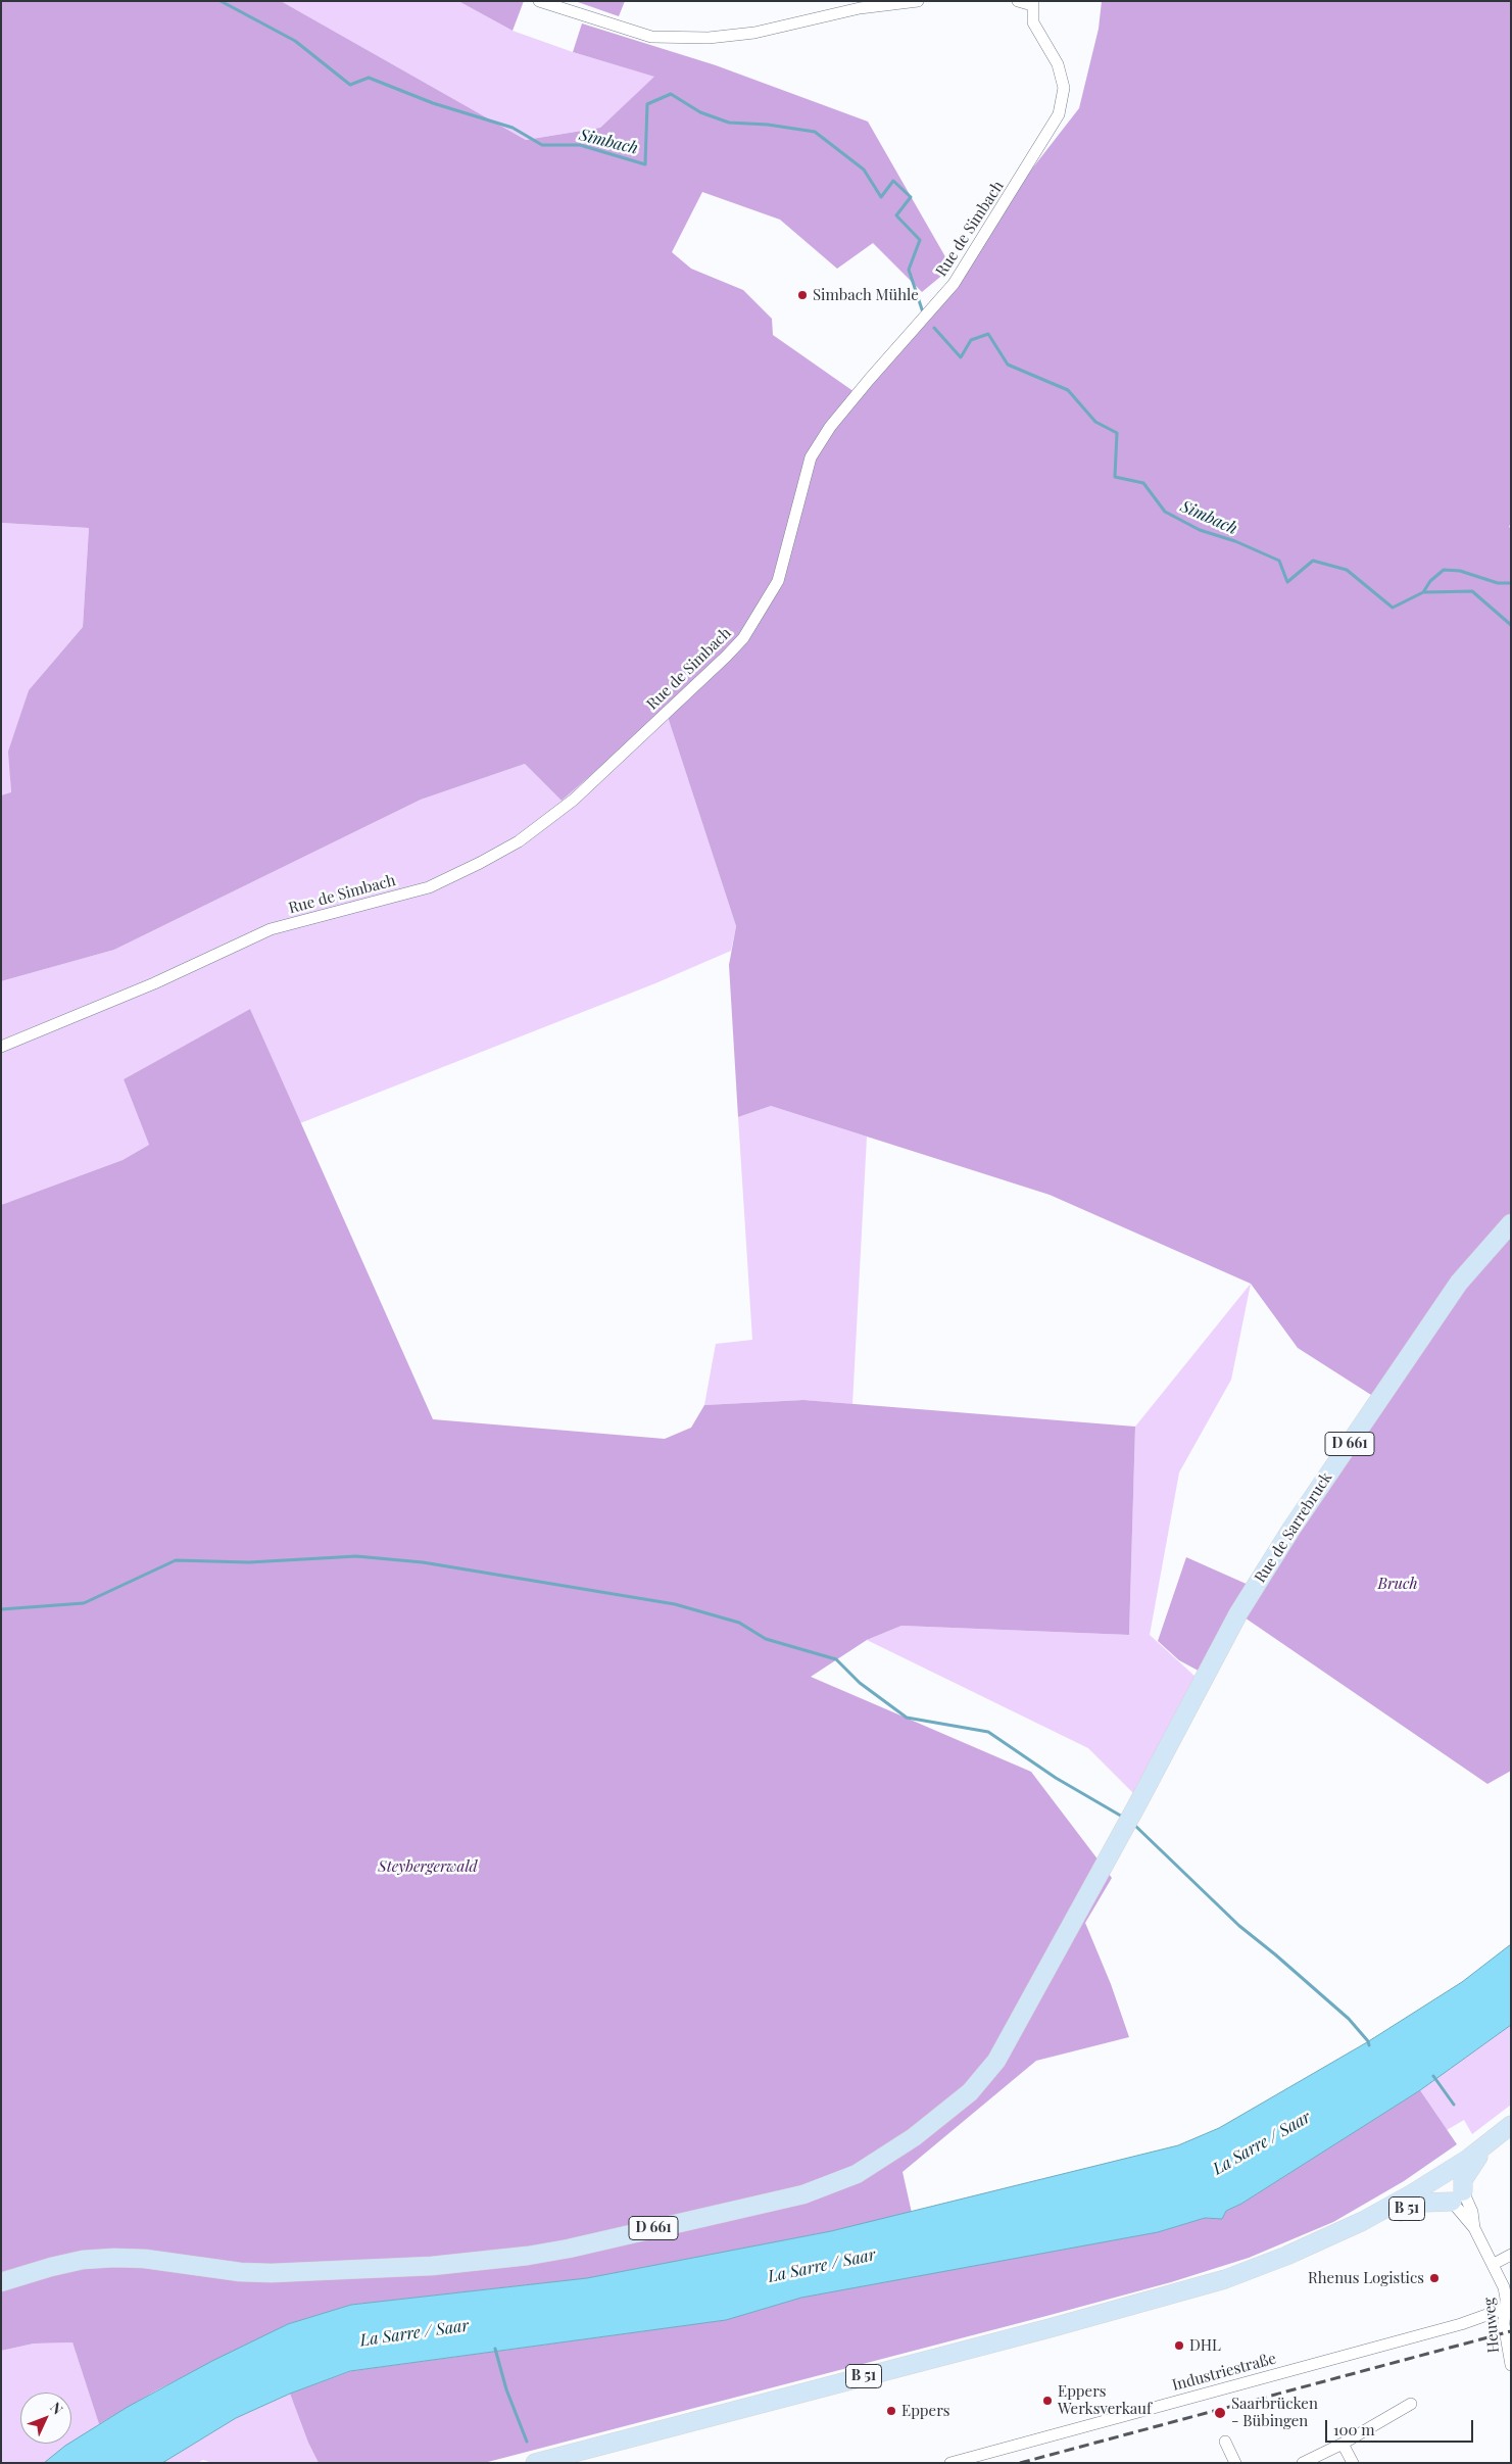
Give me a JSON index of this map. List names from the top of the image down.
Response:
{
  "streets": {
    "main road": ["D 661", "Rue de Sarrebruck", "B 51"],
    "street": ["Rue de Simbach", "Heuweg", "Industriestraße"]
  },
  "crossings": [
    ["B 51", "Heuweg"],
    ["Heuweg", "Industriestraße"]
  ],
  "water": ["Simbach", "La Sarre / Saar"],
  "parks": ["Bruch", "Steybergerwald"],
  "places": [
    "Simbach Mühle",
    "Rhenus Logistics",
    "DHL",
    "Eppers Werksverkauf",
    "Eppers",
    "Saarbrücken - Bübingen"
  ],
  "scale_bar": "100 m",
  "north": "top right"
}
